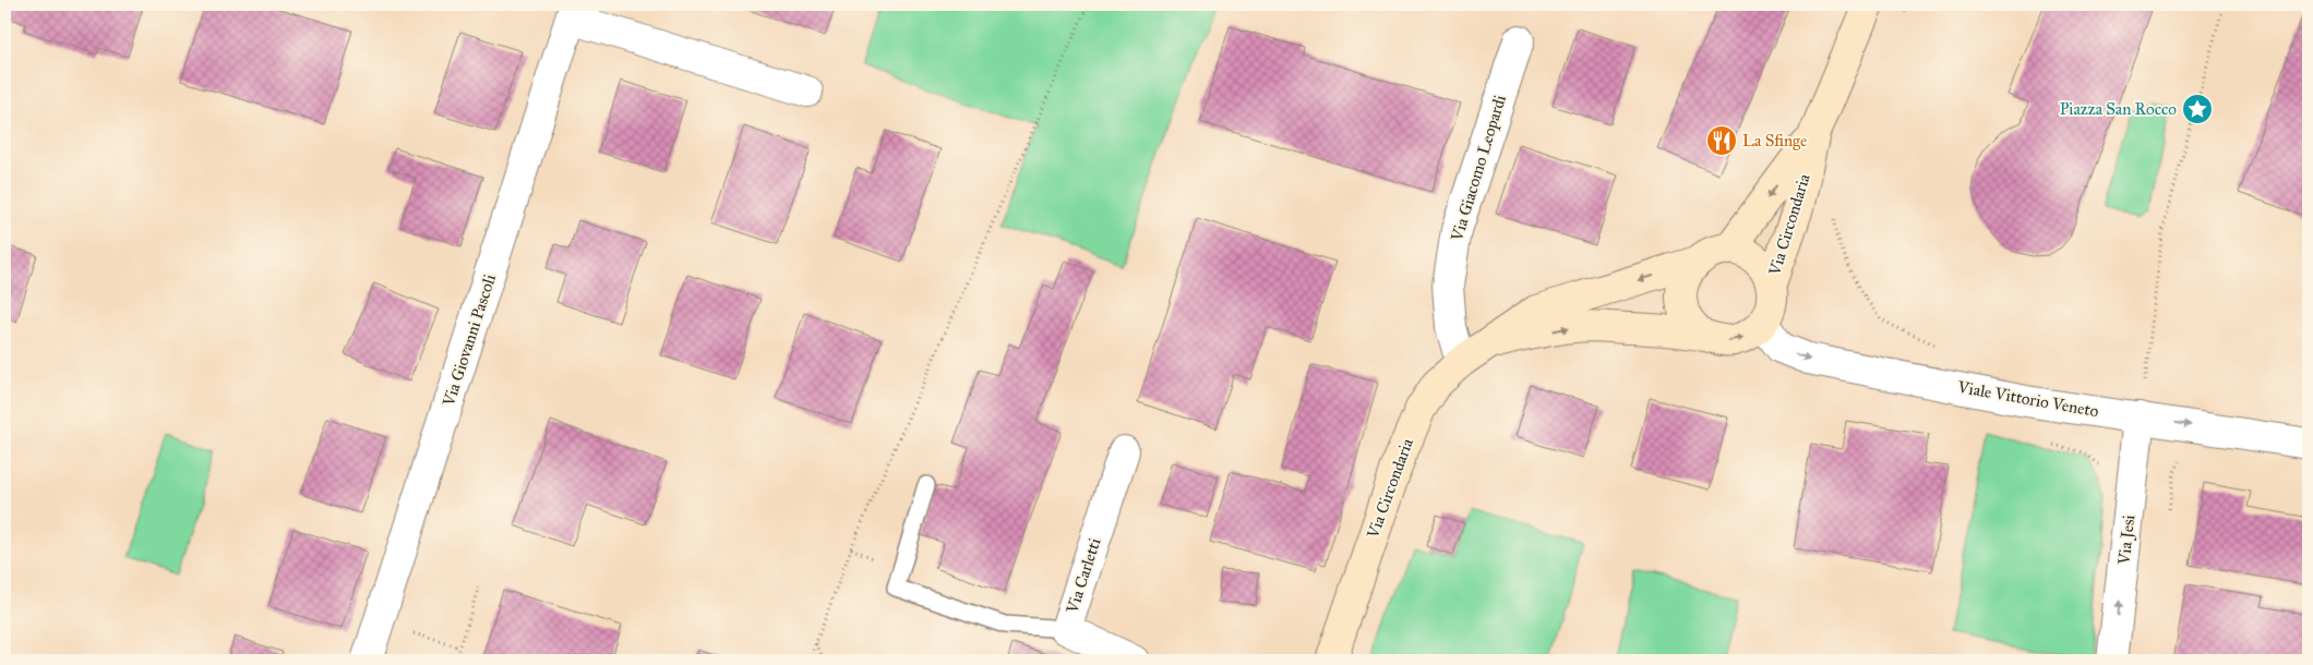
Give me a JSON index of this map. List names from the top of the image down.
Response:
{
  "streets": {
    "main road": ["Via Circondaria"],
    "street": [
      "Via Giacomo Leopardi",
      "Via Giovanni Pascoli",
      "Viale Vittorio Veneto",
      "Via Jesi",
      "Via Carletti"
    ]
  },
  "crossings": [
    ["Via Giacomo Leopardi", "Via Circondaria"],
    ["Via Circondaria", "Viale Vittorio Veneto"],
    ["Viale Vittorio Veneto", "Via Jesi"]
  ],
  "one_way": ["Viale Vittorio Veneto", "Via Jesi"],
  "places": {
    "place": ["Piazza San Rocco"],
    "restaurant": ["La Sfinge"]
  }
}
